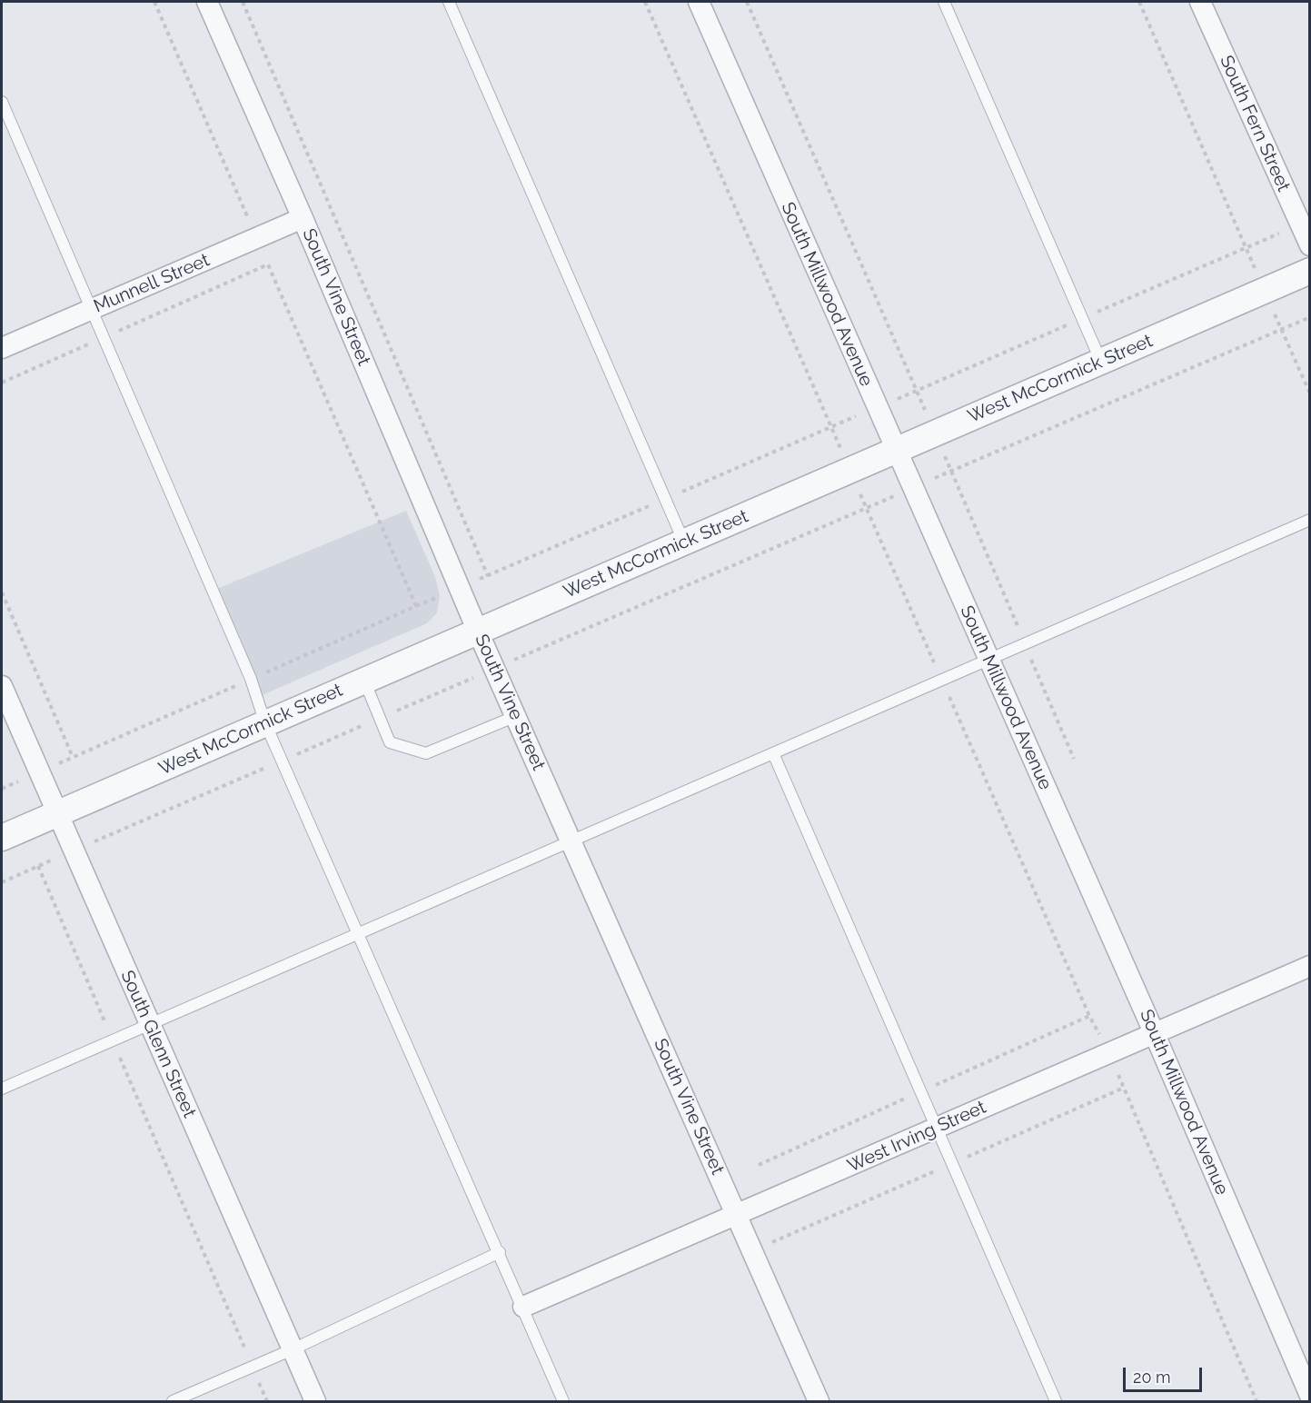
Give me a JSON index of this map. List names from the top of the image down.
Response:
{
  "streets": {
    "street": [
      "South Fern Street",
      "Munnell Street",
      "South Millwood Avenue",
      "South Vine Street",
      "West McCormick Street",
      "South Glenn Street",
      "West Irving Street"
    ]
  },
  "crossings": [
    ["Munnell Street", "South Vine Street"],
    ["South Millwood Avenue", "West McCormick Street"],
    ["South Millwood Avenue", "West Irving Street"],
    ["South Vine Street", "West McCormick Street"],
    ["South Vine Street", "West Irving Street"],
    ["West McCormick Street", "South Glenn Street"]
  ],
  "scale_bar": "20 m"
}
